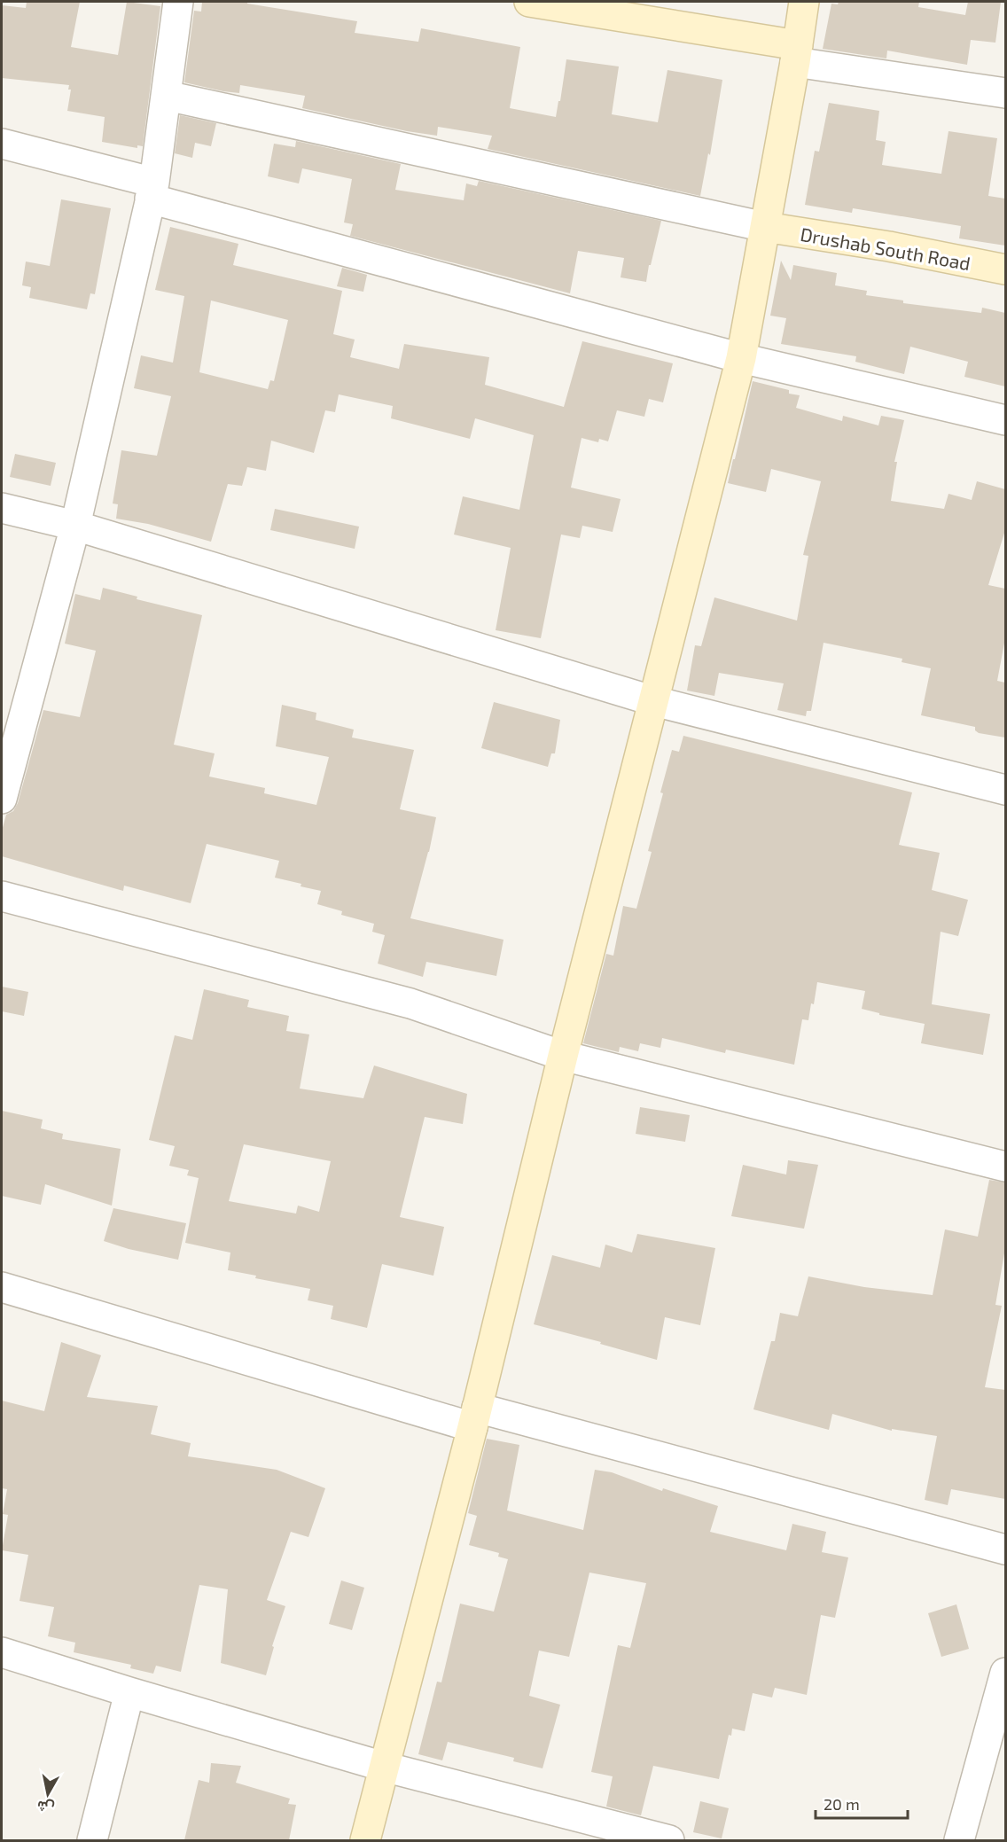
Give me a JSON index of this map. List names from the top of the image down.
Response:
{
  "streets": {
    "street": ["Drushab South Road"]
  },
  "scale_bar": "20 m",
  "north": "bottom"
}
